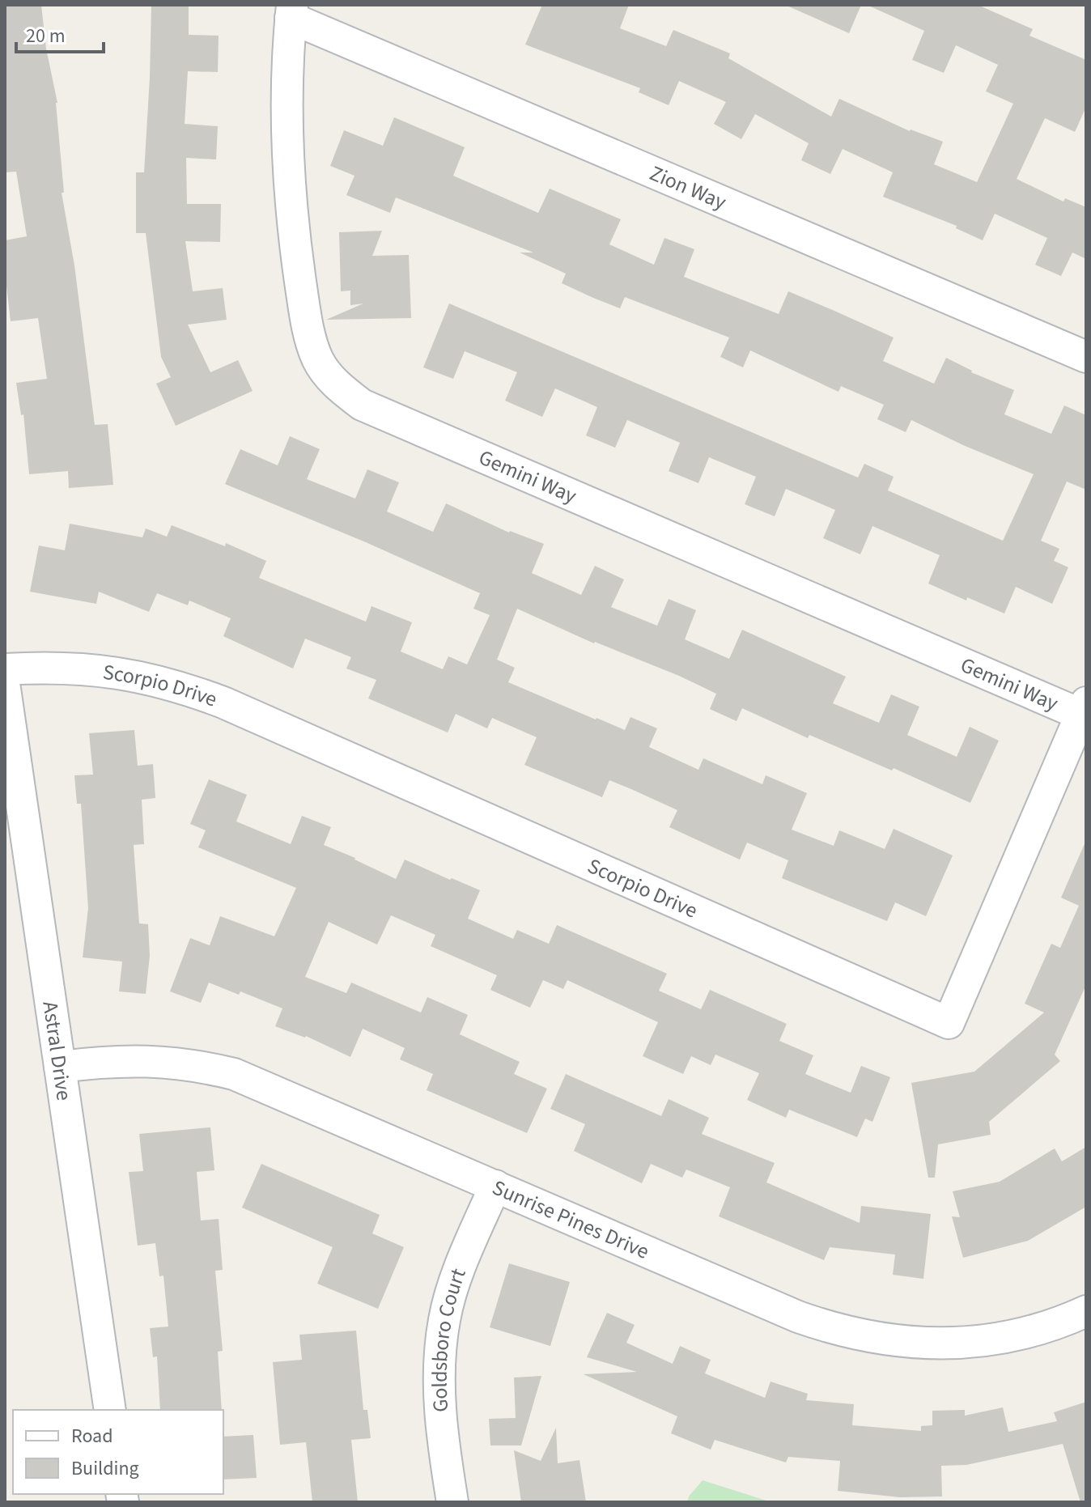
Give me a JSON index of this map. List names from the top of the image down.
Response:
{
  "streets": {
    "street": [
      "Zion Way",
      "Gemini Way",
      "Scorpio Drive",
      "Astral Drive",
      "Sunrise Pines Drive",
      "Goldsboro Court"
    ]
  },
  "crossings": [
    ["Zion Way", "Gemini Way"],
    ["Gemini Way", "Scorpio Drive"],
    ["Astral Drive", "Sunrise Pines Drive"],
    ["Sunrise Pines Drive", "Goldsboro Court"]
  ],
  "legend": ["Road", "Building"],
  "scale_bar": "20 m"
}
